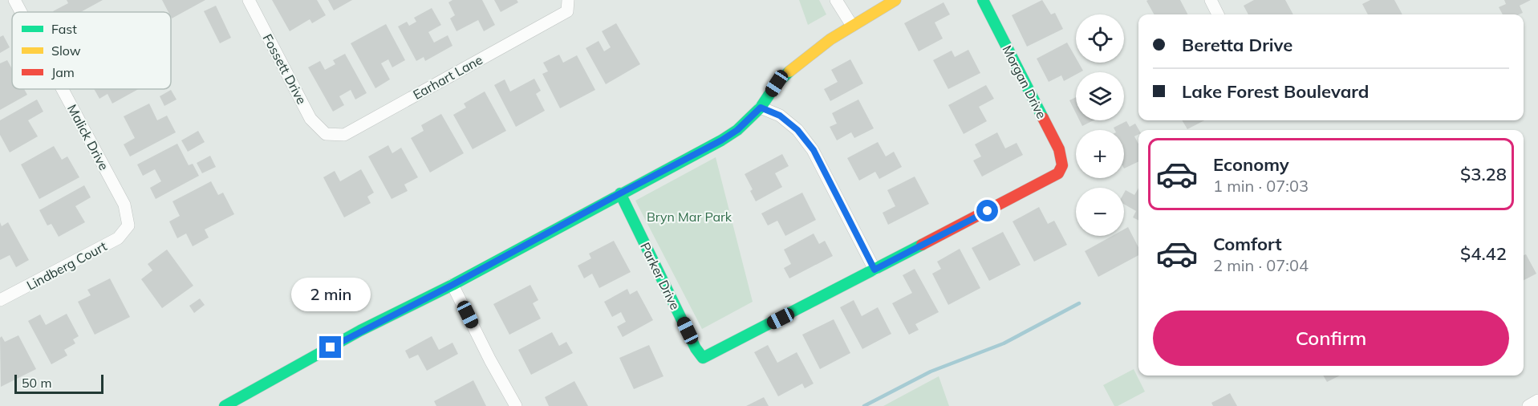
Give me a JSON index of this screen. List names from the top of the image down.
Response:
{
  "streets": {
    "street": [
      "Fossett Drive",
      "Earhart Lane",
      "Morgan Drive",
      "Malick Drive",
      "Lindberg Court",
      "Parker Drive"
    ]
  },
  "crossings": [
    ["Fossett Drive", "Earhart Lane"],
    ["Morgan Drive", "Parker Drive"],
    ["Malick Drive", "Lindberg Court"]
  ],
  "parks": ["Bryn Mar Park"],
  "legend": ["Fast", "Slow", "Jam"],
  "scale_bar": "50 m",
  "page": {
    "map_buttons": ["+", "−"],
    "banner": ["Beretta Drive", "Lake Forest Boulevard"],
    "list": [
      {
        "name": "Economy",
        "note": "1 min · 07:03",
        "value": "$3.28"
      },
      {
        "name": "Comfort",
        "note": "2 min · 07:04",
        "value": "$4.42"
      }
    ],
    "bubble": "2 min",
    "buttons": "Confirm",
    "scale": "50 m"
  }
}
